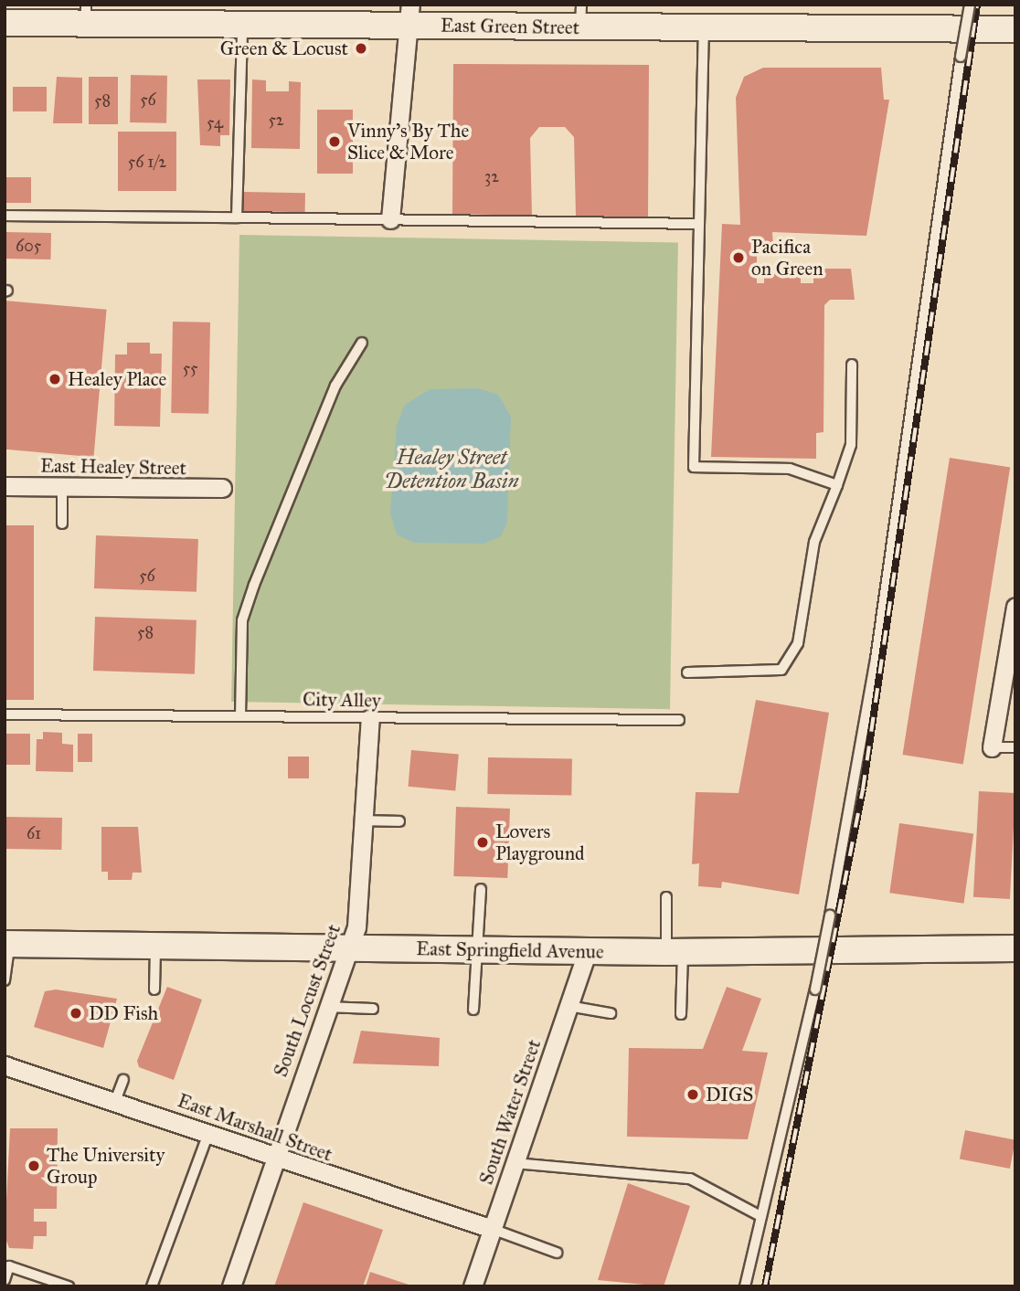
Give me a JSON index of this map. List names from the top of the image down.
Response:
{
  "streets": {
    "street": [
      "East Green Street",
      "East Healey Street",
      "East Springfield Avenue",
      "South Locust Street",
      "South Water Street",
      "East Marshall Street"
    ],
    "lane": ["City Alley"]
  },
  "crossings": [
    ["City Alley", "South Locust Street"],
    ["East Springfield Avenue", "South Locust Street"],
    ["East Springfield Avenue", "South Water Street"],
    ["South Locust Street", "East Marshall Street"],
    ["South Water Street", "East Marshall Street"]
  ],
  "water": ["Healey Street Detention Basin"],
  "places": [
    "Green & Locust",
    "Vinny's By The Slice & More",
    "Pacifica on Green",
    "Healey Place",
    "Lovers Playground",
    "DD Fish",
    "DIGS",
    "The University Group"
  ],
  "house_numbers": [
    "56",
    "58",
    "52",
    "54",
    "56 1/2",
    "32",
    "605",
    "55",
    "56",
    "58",
    "61"
  ]
}
